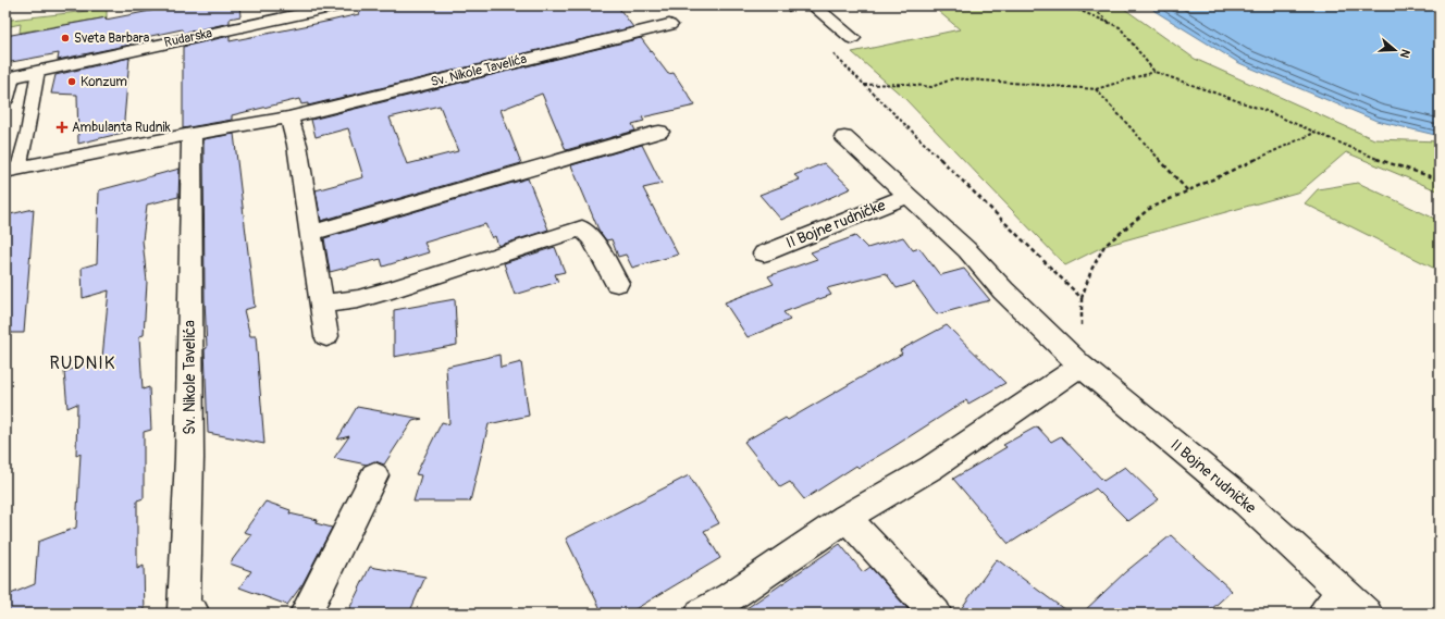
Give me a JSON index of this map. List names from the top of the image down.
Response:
{
  "streets": {
    "street": ["Rudarska", "Sv. Nikole Tavelića", "II Bojne rudničke"]
  },
  "districts": ["RUDNIK"],
  "places": {
    "other": ["Sveta Barbara", "Konzum"],
    "health": ["Ambulanta Rudnik"]
  },
  "north": "right"
}
